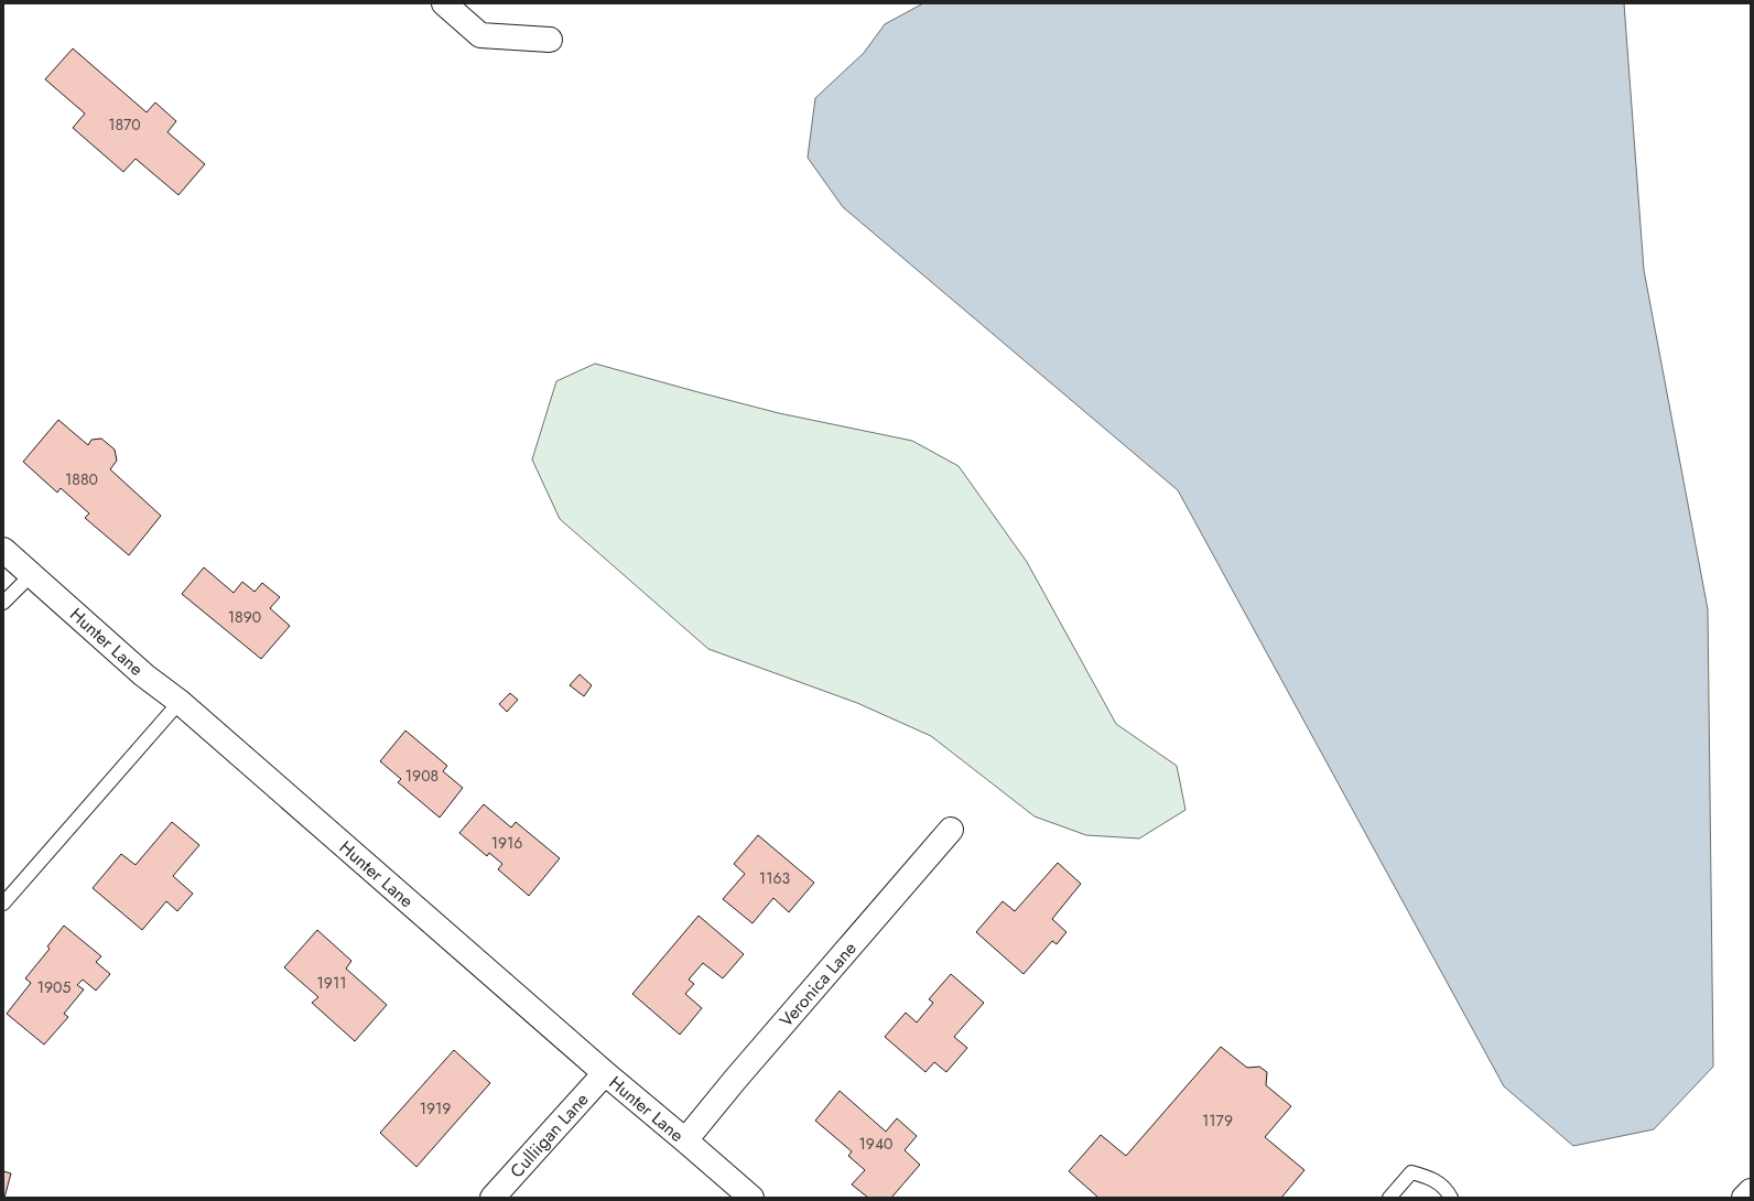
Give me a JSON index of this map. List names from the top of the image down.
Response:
{
  "streets": {
    "street": ["Hunter Lane", "Veronica Lane", "Culliigan Lane"]
  },
  "crossings": [
    ["Hunter Lane", "Veronica Lane"],
    ["Hunter Lane", "Culliigan Lane"]
  ],
  "house_numbers": [
    "1870",
    "1880",
    "1890",
    "1908",
    "1916",
    "1163",
    "1911",
    "1905",
    "1919",
    "1179",
    "1940"
  ]
}
